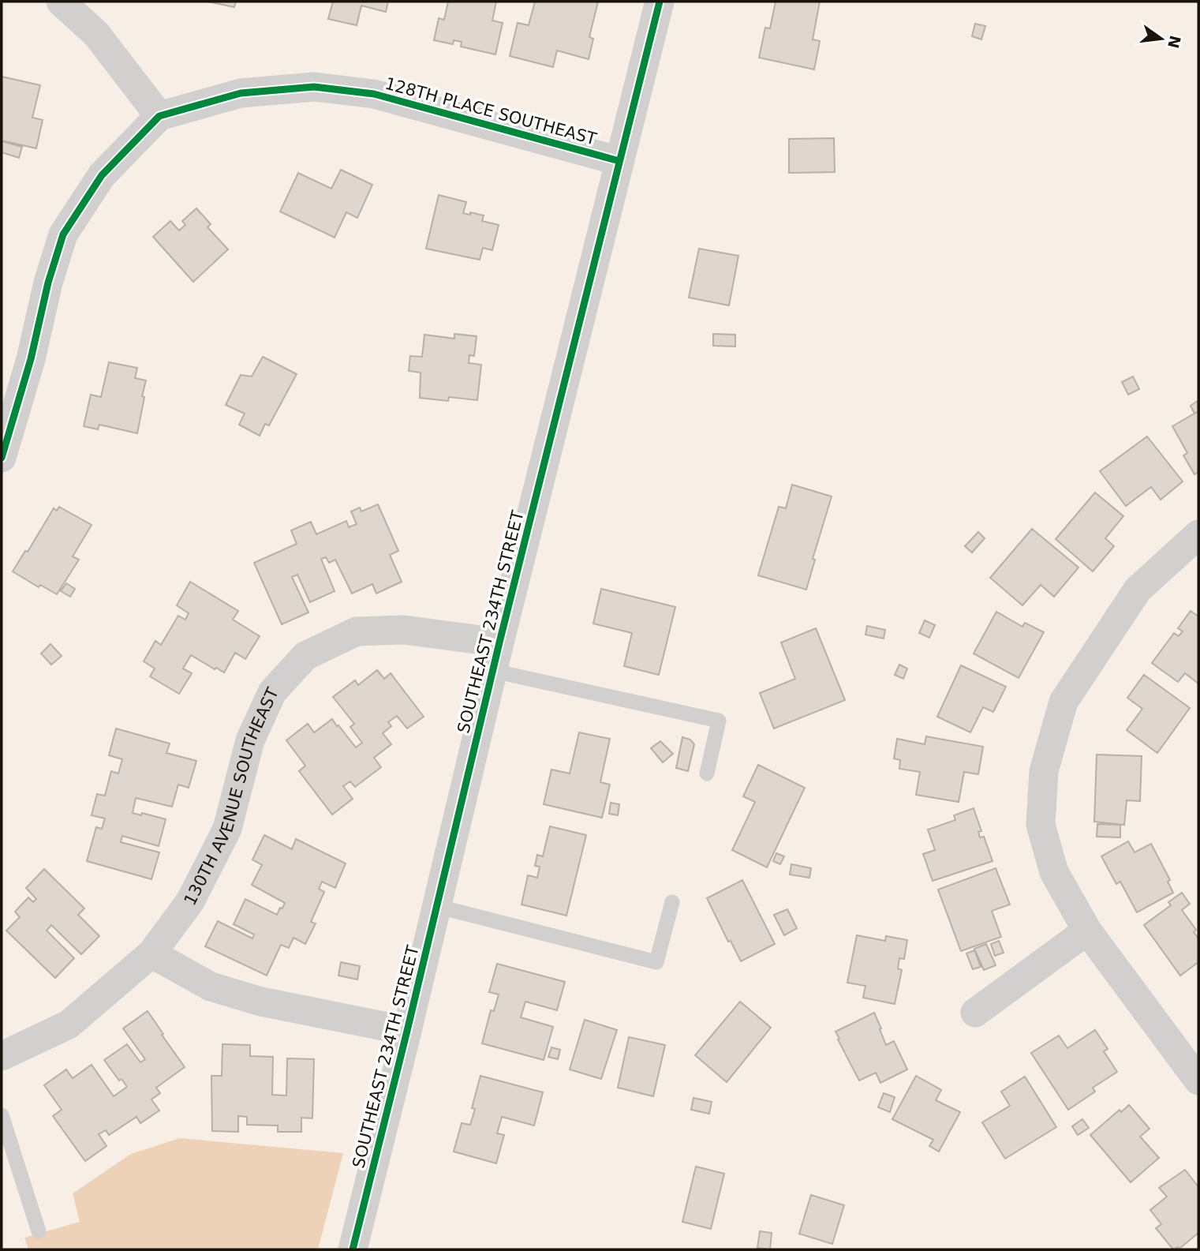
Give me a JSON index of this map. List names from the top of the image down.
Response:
{
  "streets": {
    "street": ["128TH PLACE SOUTHEAST", "SOUTHEAST 234TH STREET", "130TH AVENUE SOUTHEAST"]
  },
  "crossings": [
    ["128TH PLACE SOUTHEAST", "SOUTHEAST 234TH STREET"],
    ["SOUTHEAST 234TH STREET", "130TH AVENUE SOUTHEAST"]
  ],
  "north": "right"
}
